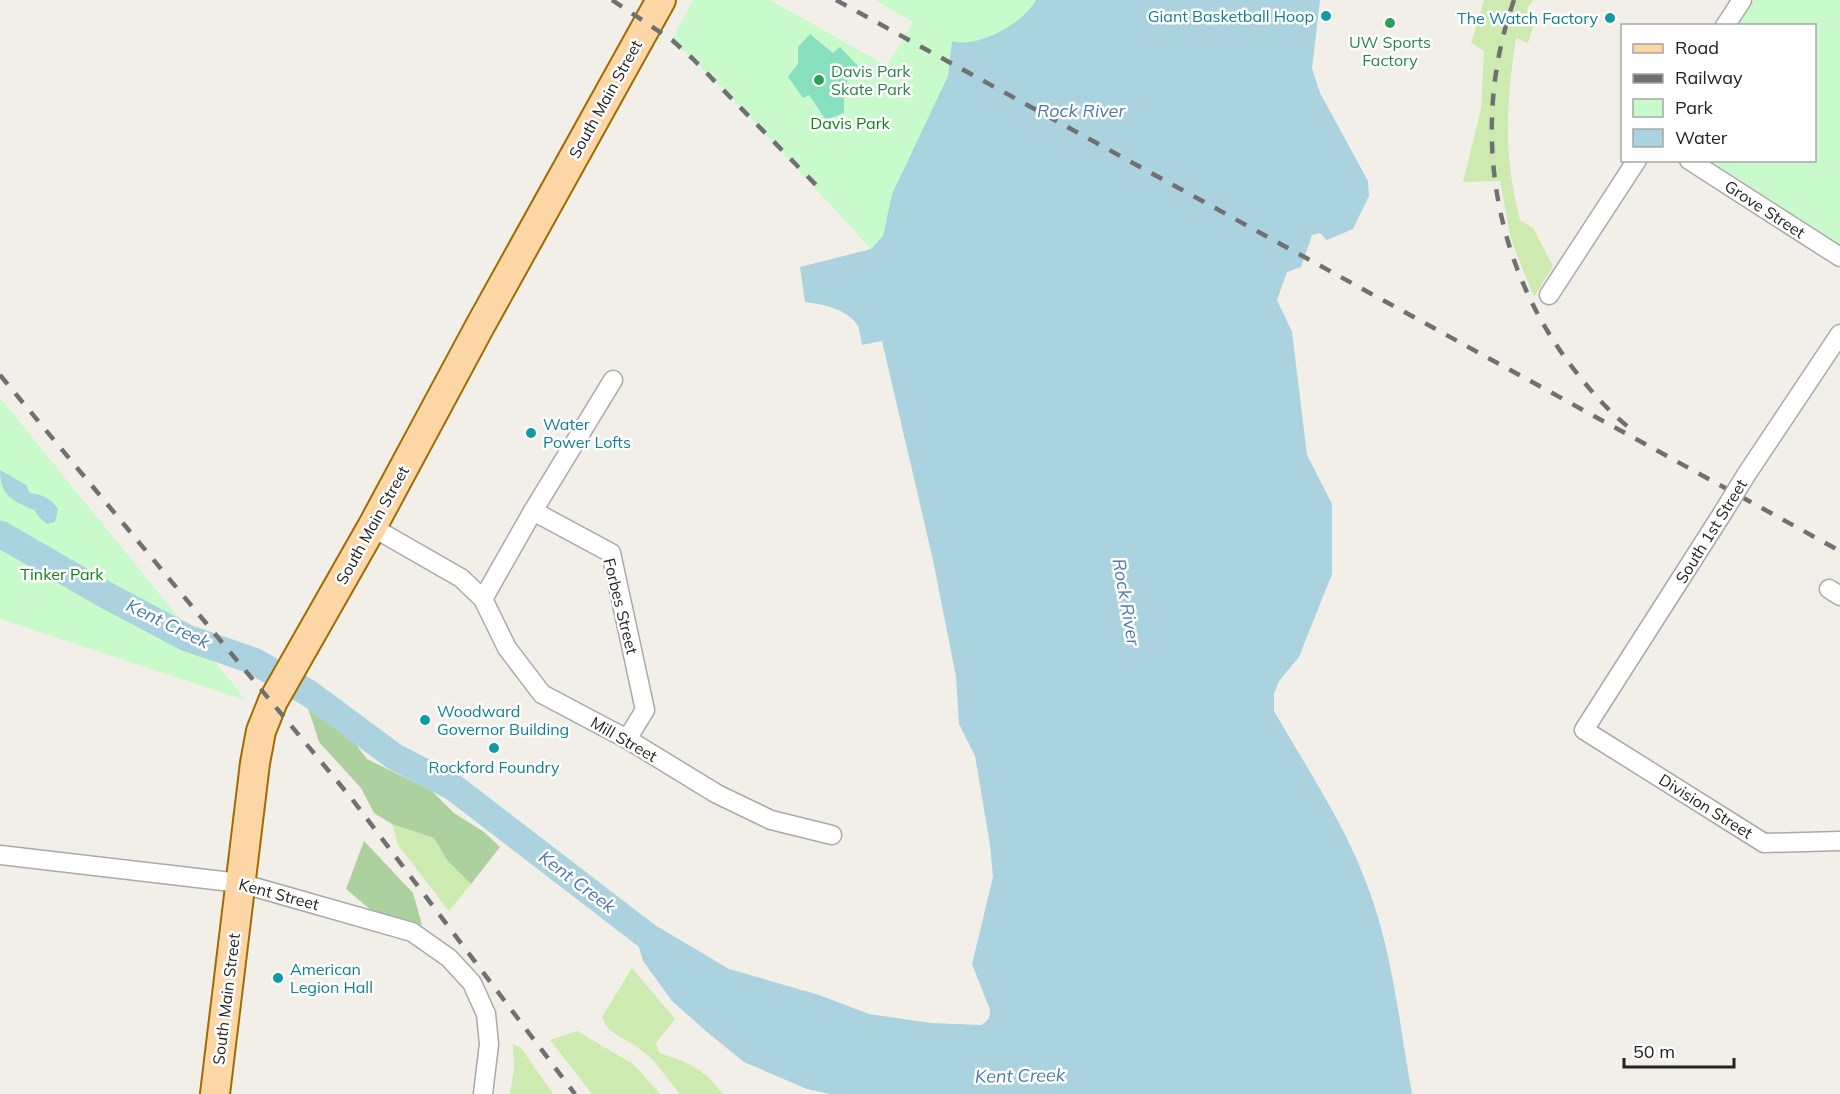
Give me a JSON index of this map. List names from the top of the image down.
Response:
{
  "streets": {
    "main road": ["South Main Street"],
    "street": [
      "Grove Street",
      "South 1st Street",
      "Forbes Street",
      "Mill Street",
      "Division Street",
      "Kent Street"
    ]
  },
  "crossings": [
    ["South Main Street", "Mill Street"],
    ["South Main Street", "Kent Street"],
    ["South 1st Street", "Division Street"],
    ["Forbes Street", "Mill Street"]
  ],
  "water": ["Rock River", "Kent Creek"],
  "parks": ["Davis Park", "Tinker Park"],
  "places": [
    "Giant Basketball Hoop",
    "The Watch Factory",
    "UW Sports Factory",
    "Davis Park Skate Park",
    "Water Power Lofts",
    "Woodward Governor Building",
    "Rockford Foundry",
    "American Legion Hall"
  ],
  "legend": [
    "Road",
    "Railway",
    "Park",
    "Water"
  ],
  "scale_bar": "50 m"
}
